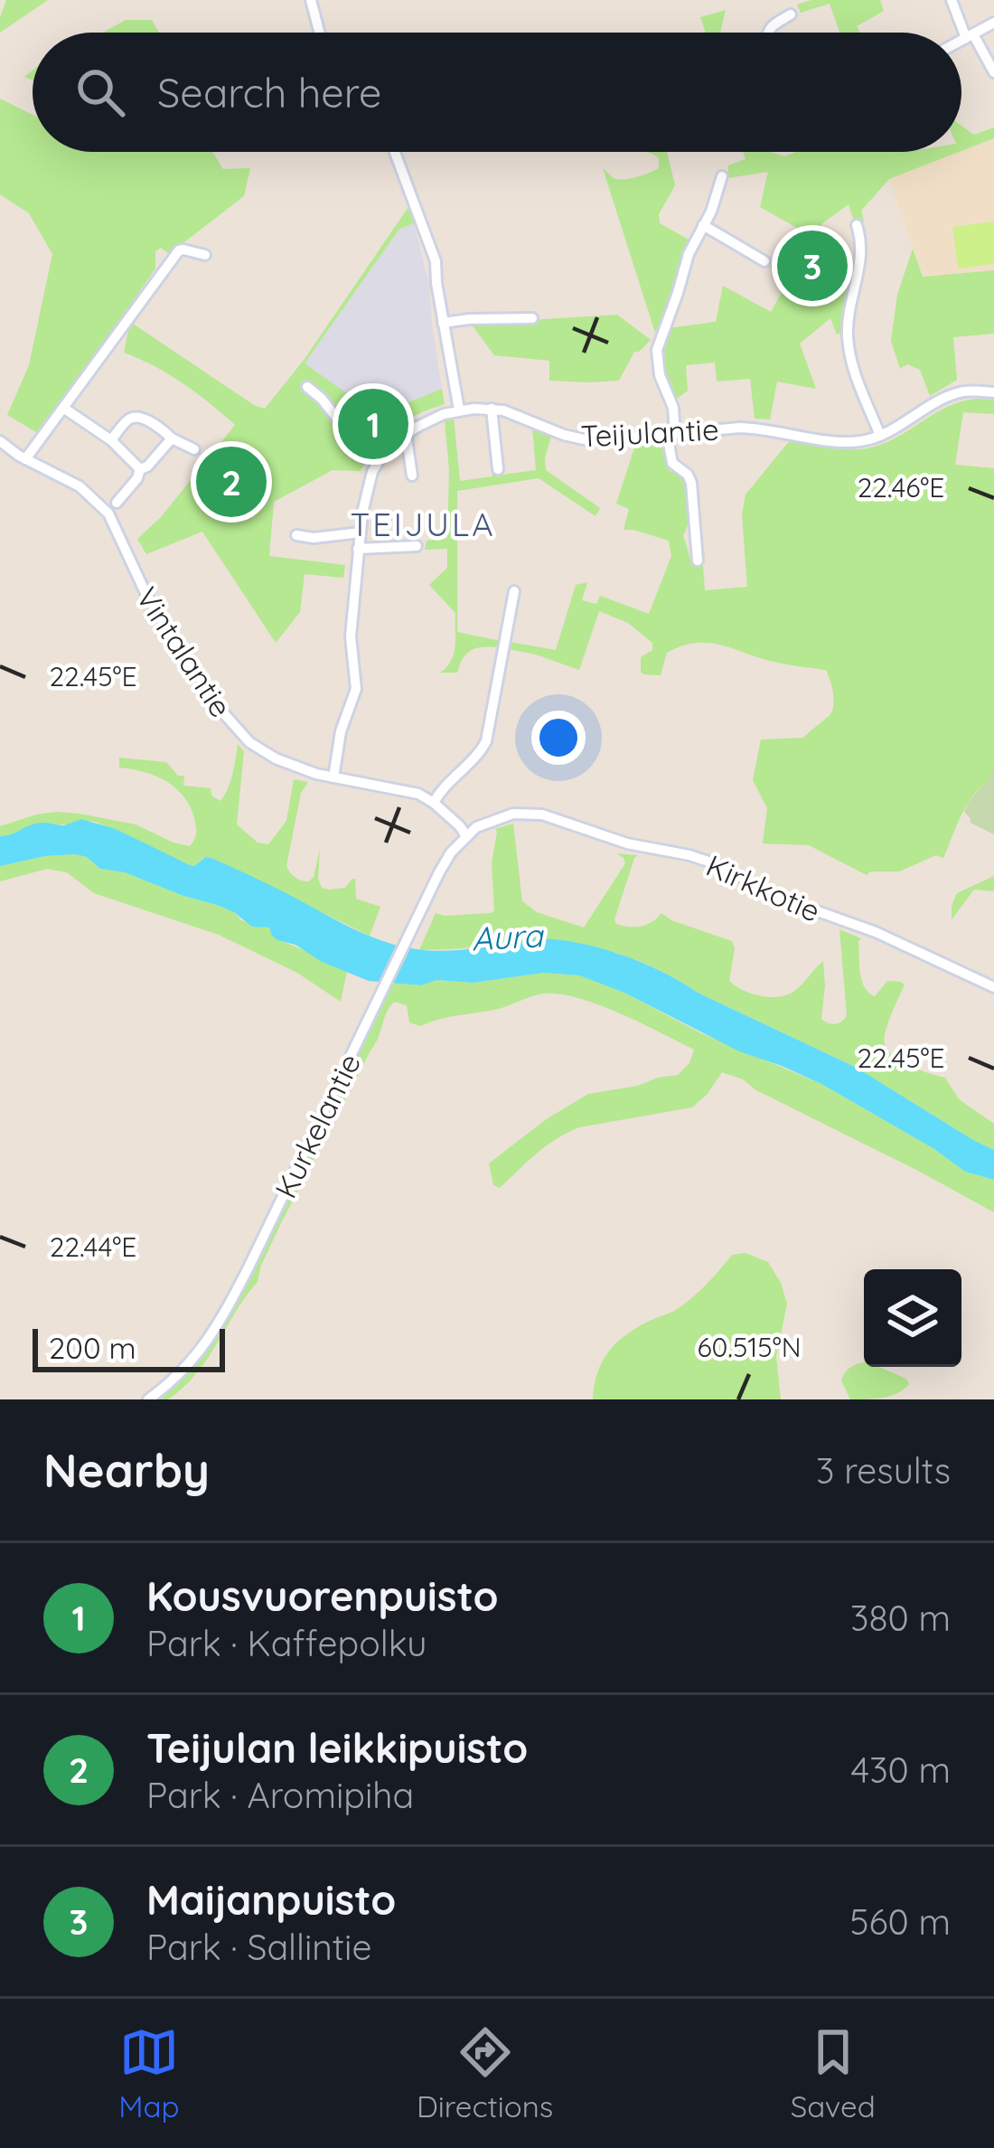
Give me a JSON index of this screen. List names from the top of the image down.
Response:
{
  "streets": {
    "street": [
      "Teijulantie",
      "Vintalantie",
      "Kirkkotie",
      "Kurkelantie"
    ]
  },
  "crossings": [
    ["Teijulantie", "Vintalantie"],
    ["Vintalantie", "Kirkkotie"],
    ["Vintalantie", "Kurkelantie"],
    ["Kirkkotie", "Kurkelantie"]
  ],
  "districts": ["TEIJULA"],
  "water": ["Aura"],
  "scale_bar": "200 m",
  "page": {
    "search": "Search here",
    "pins": ["3", "1", "2"],
    "scale": "200 m",
    "heading": ["Nearby", "3 results"],
    "list": [
      {
        "mark": "1",
        "name": "Kousvuorenpuisto",
        "note": "Park · Kaffepolku",
        "value": "380 m"
      },
      {
        "mark": "2",
        "name": "Teijulan leikkipuisto",
        "note": "Park · Aromipiha",
        "value": "430 m"
      },
      {
        "mark": "3",
        "name": "Maijanpuisto",
        "note": "Park · Sallintie",
        "value": "560 m"
      }
    ],
    "nav": ["Map", "Directions", "Saved"]
  },
  "coordinates": [
    "22.46°E",
    "22.45°E",
    "22.44°E",
    "60.515°N"
  ]
}
